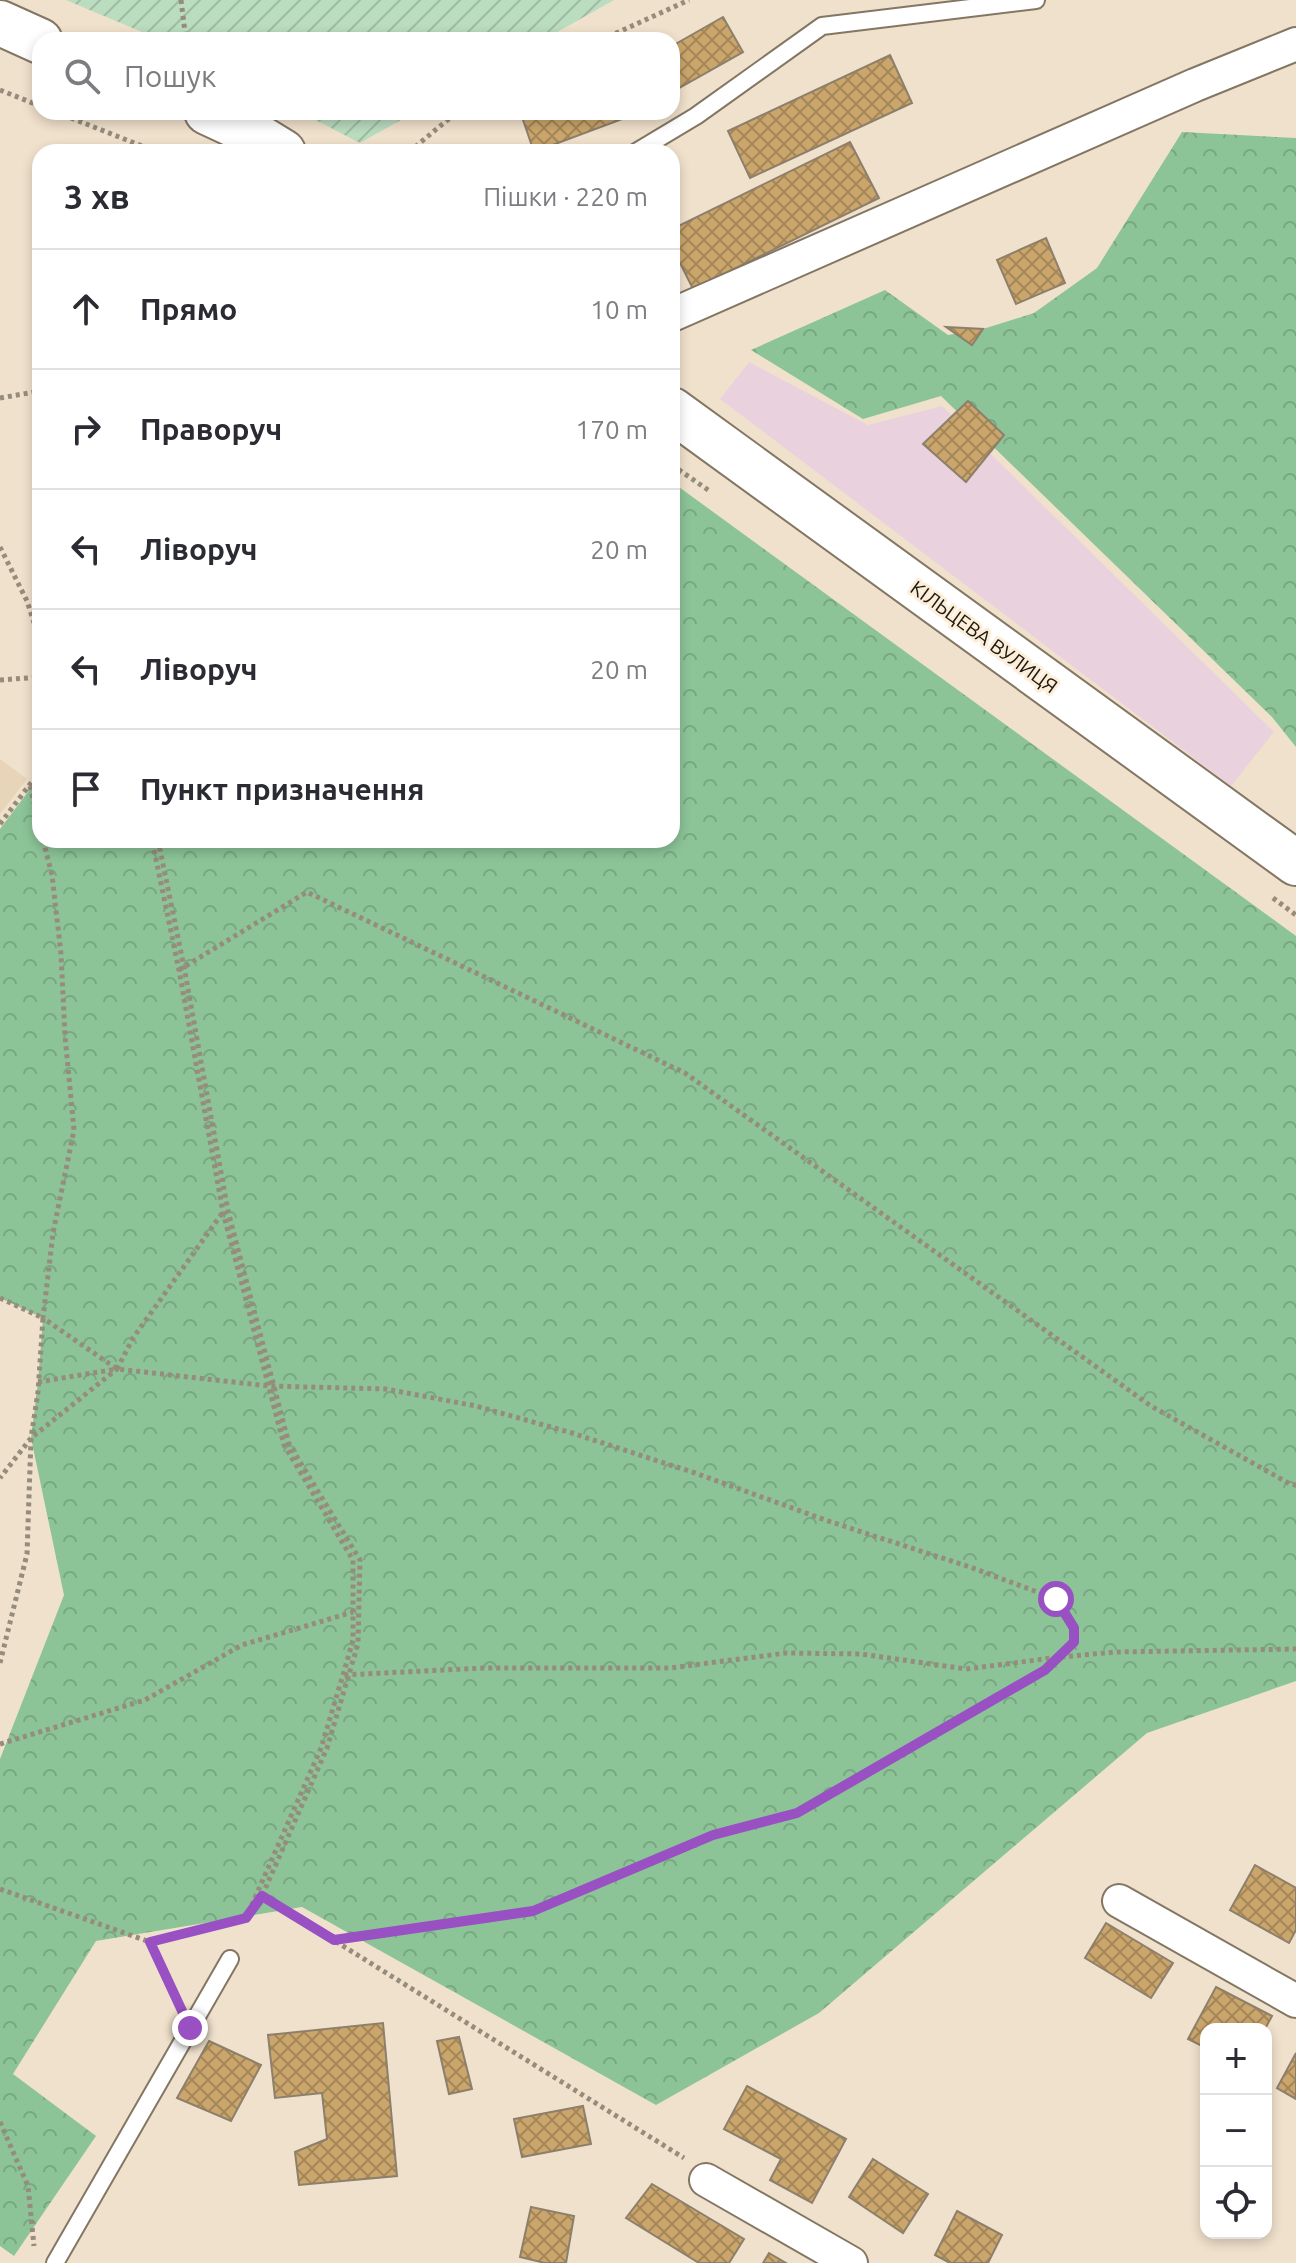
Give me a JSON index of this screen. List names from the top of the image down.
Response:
{
  "streets": {
    "main road": ["КІЛЬЦЕВА ВУЛИЦЯ"]
  },
  "page": {
    "search": "Пошук",
    "heading": ["3 хв", "Пішки · 220 m"],
    "list": [
      ["Прямо", "10 m"],
      ["Праворуч", "170 m"],
      ["Ліворуч", "20 m"],
      ["Ліворуч", "20 m"],
      "Пункт призначення"
    ],
    "map_buttons": ["+", "−"]
  }
}
